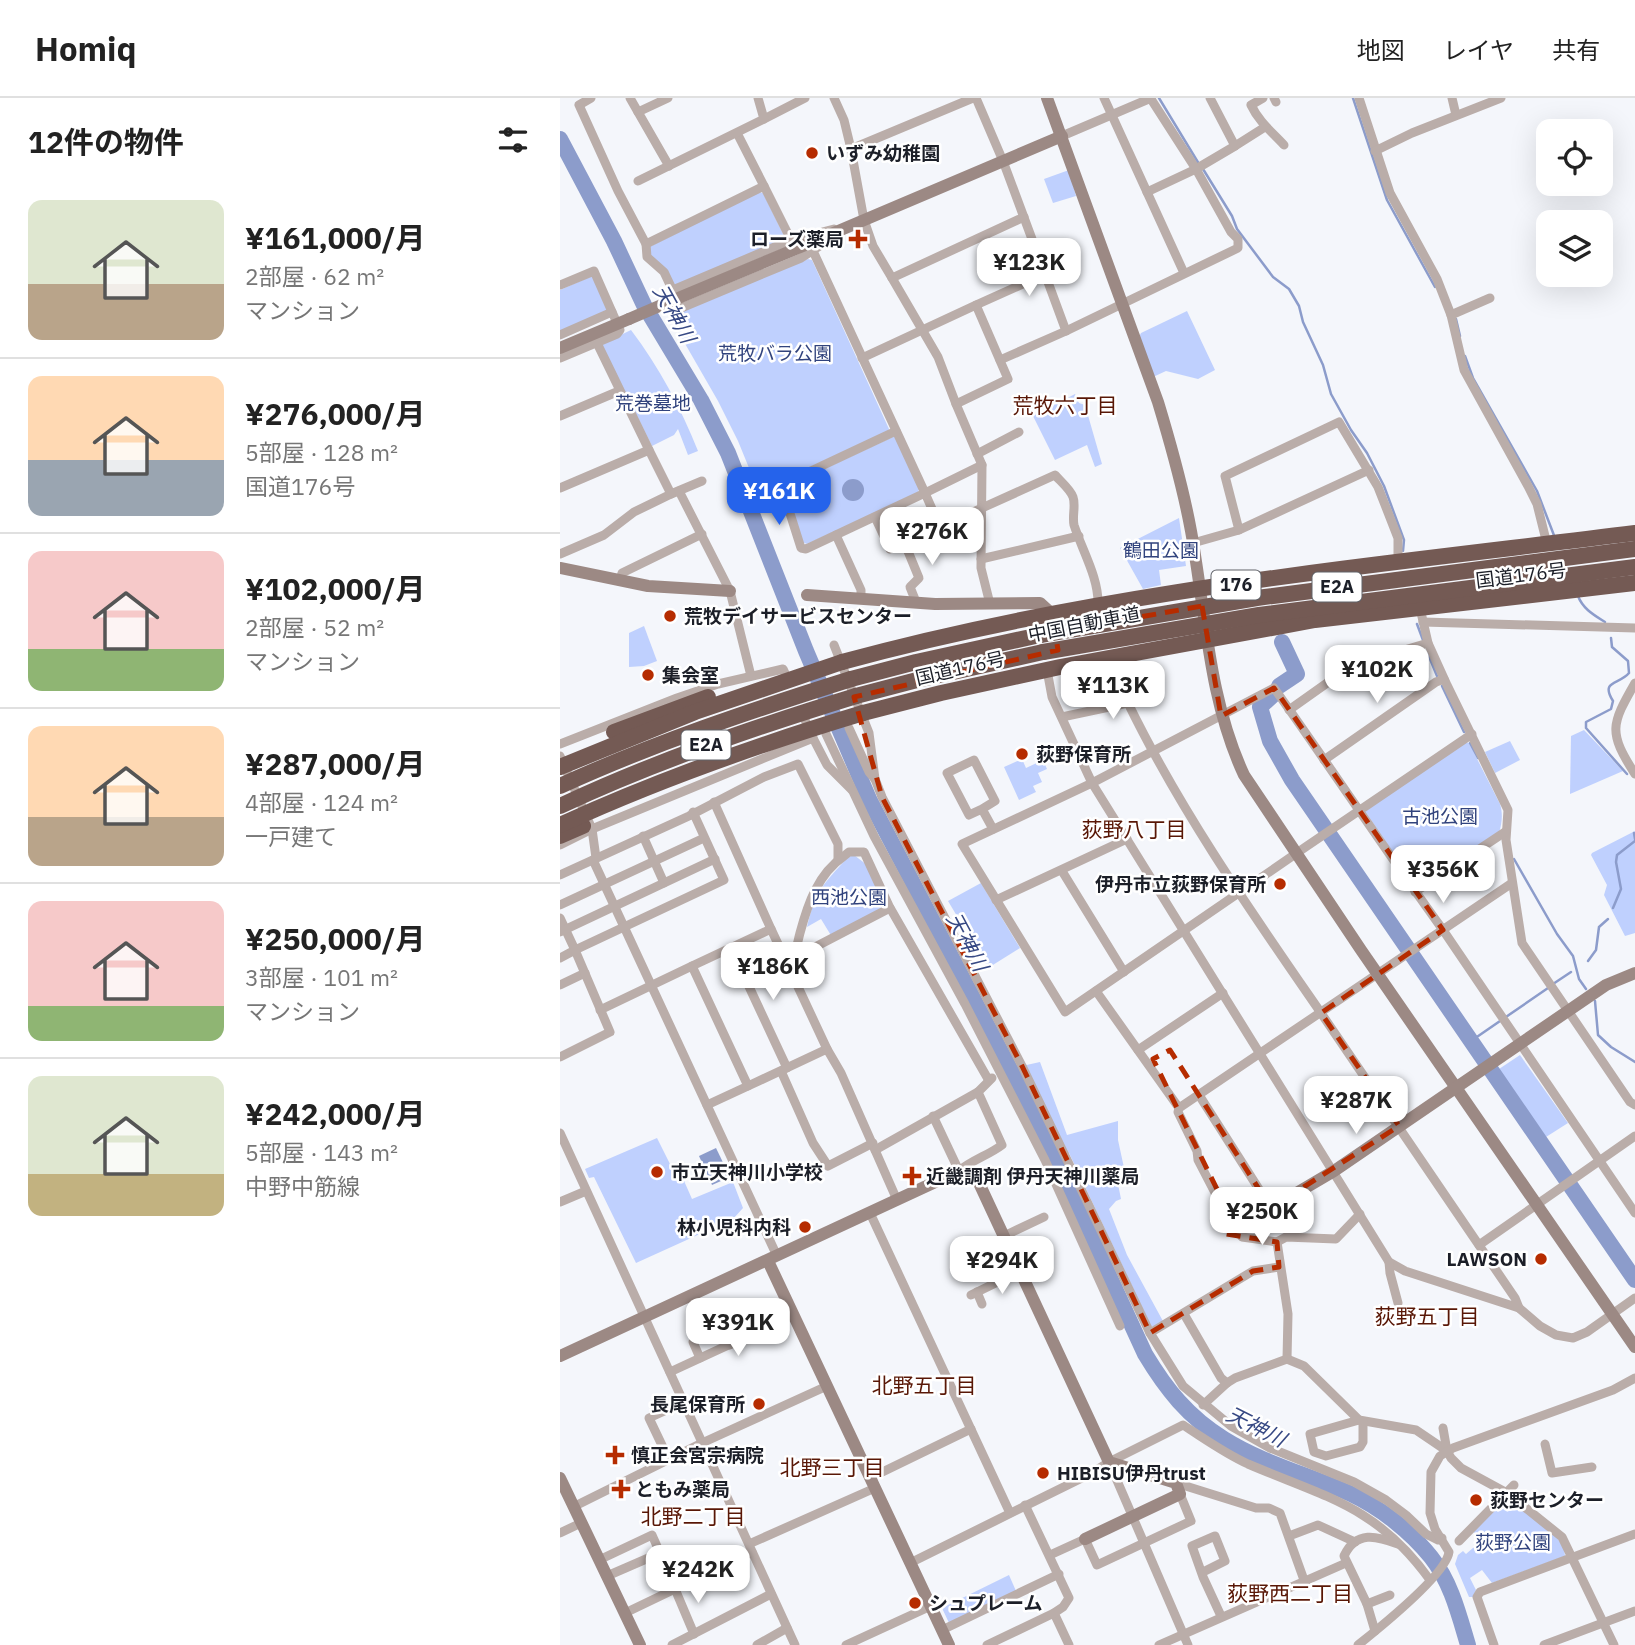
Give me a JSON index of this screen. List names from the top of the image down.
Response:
{
  "streets": {
    "highway": [
      "国道176号",
      "176",
      "E2A",
      "中国自動車道"
    ]
  },
  "districts": [
    "荒牧六丁目",
    "荻野八丁目",
    "荻野五丁目",
    "北野五丁目",
    "北野三丁目",
    "北野二丁目",
    "荻野西二丁目"
  ],
  "water": ["天神川"],
  "parks": [
    "荒牧バラ公園",
    "荒巻墓地",
    "鶴田公園",
    "古池公園",
    "西池公園",
    "荻野公園"
  ],
  "places": {
    "other": [
      "いずみ幼稚園",
      "荒牧デイサービスセンター",
      "集会室",
      "荻野保育所",
      "伊丹市立荻野保育所",
      "市立天神川小学校",
      "林小児科内科",
      "LAWSON",
      "長尾保育所",
      "HIBISU伊丹trust",
      "荻野センター",
      "シュプレーム"
    ],
    "health": [
      "ローズ薬局",
      "近畿調剤 伊丹天神川薬局",
      "慎正会宮宗病院",
      "ともみ薬局"
    ]
  },
  "page": {
    "header": "Homiq",
    "nav": ["地図", "レイヤ", "共有"],
    "heading": "12件の物件",
    "list": [
      {
        "name": "¥161,000/月",
        "note": "2部屋 · 62 m² · マンション"
      },
      {
        "name": "¥276,000/月",
        "note": "5部屋 · 128 m² · 国道176号"
      },
      {
        "name": "¥102,000/月",
        "note": "2部屋 · 52 m² · マンション"
      },
      {
        "name": "¥287,000/月",
        "note": "4部屋 · 124 m² · 一戸建て"
      },
      {
        "name": "¥250,000/月",
        "note": "3部屋 · 101 m² · マンション"
      },
      {
        "name": "¥242,000/月",
        "note": "5部屋 · 143 m² · 中野中筋線"
      }
    ],
    "price": [
      "¥123K",
      "¥161K",
      "¥276K",
      "¥102K",
      "¥113K",
      "¥356K",
      "¥186K",
      "¥287K",
      "¥250K",
      "¥294K",
      "¥391K",
      "¥242K"
    ]
  }
}
